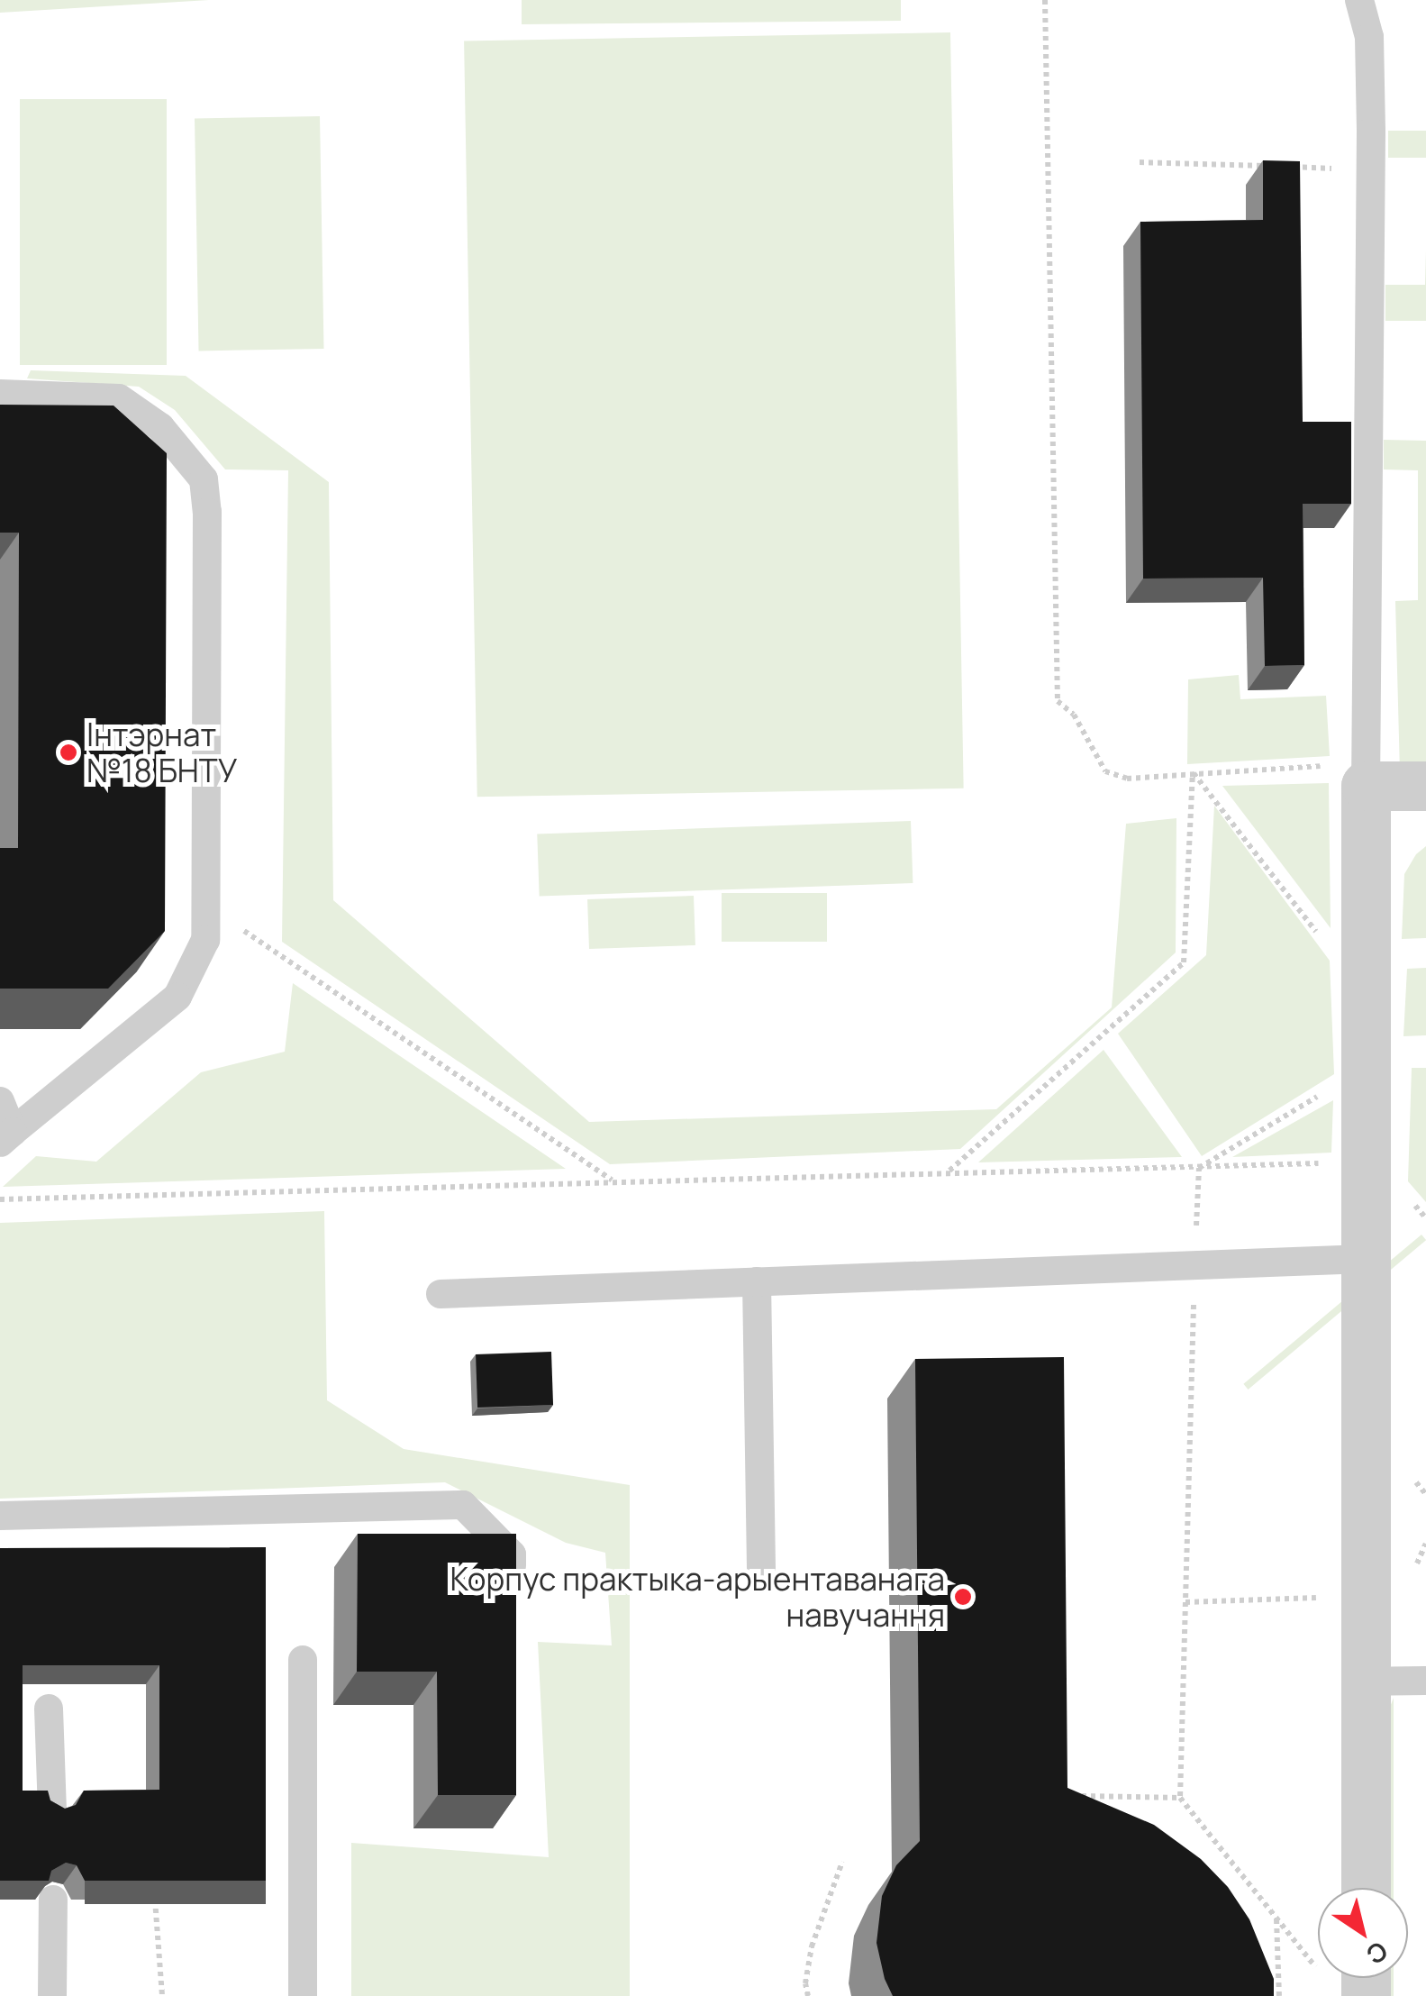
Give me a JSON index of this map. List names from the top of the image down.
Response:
{
  "places": ["Інтэрнат №18 БНТУ", "Корпус практыка-арыентаванага навучання"],
  "north": "bottom right"
}
